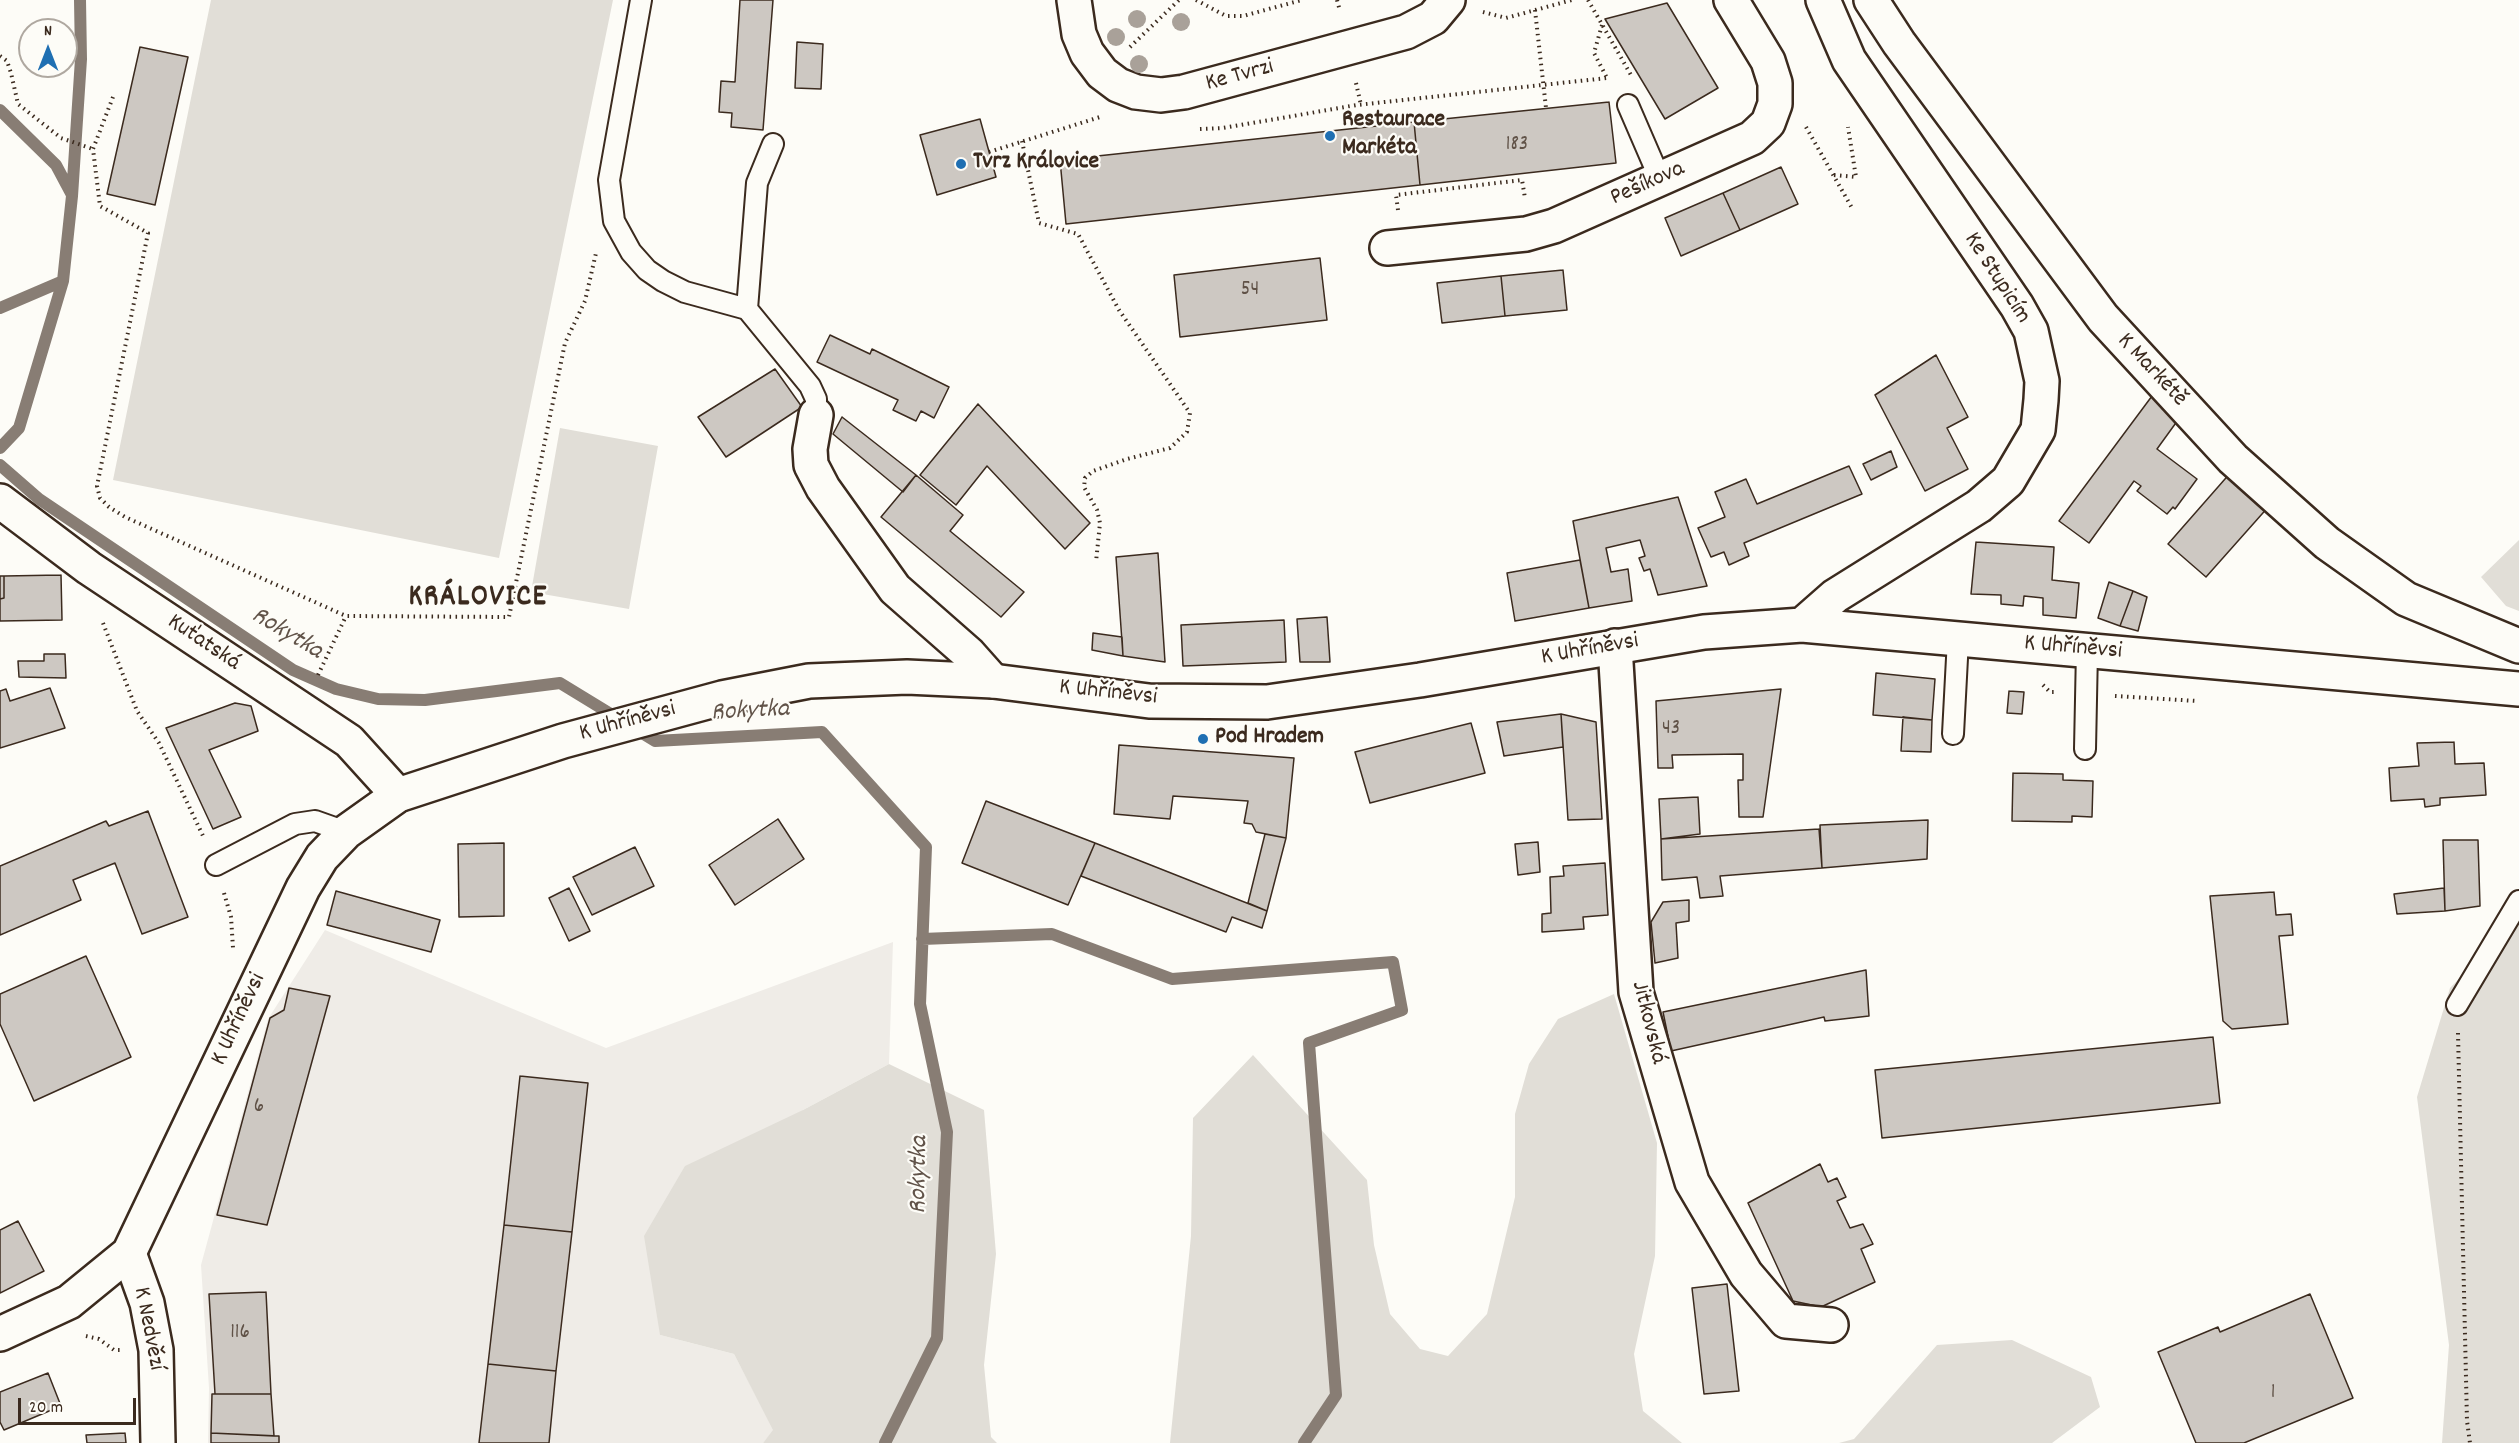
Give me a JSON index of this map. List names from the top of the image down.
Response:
{
  "streets": {
    "street": [
      "Ke Tvrzi",
      "Pešíkova",
      "Ke Stupicím",
      "K Markétě",
      "Kuťatská",
      "K Uhříněvsi",
      "Jitkovská",
      "K Nedvězí"
    ]
  },
  "crossings": [
    ["Ke Stupicím", "K Uhříněvsi"],
    ["Kuťatská", "K Uhříněvsi"],
    ["K Uhříněvsi", "Jitkovská"],
    ["K Uhříněvsi", "K Nedvězí"]
  ],
  "districts": ["KRÁLOVICE"],
  "water": ["Rokytka"],
  "places": ["Restaurace Markéta", "Tvrz Královice", "Pod Hradem"],
  "house_numbers": [
    "183",
    "54",
    "43",
    "6",
    "116",
    "1"
  ],
  "scale_bar": "20 m",
  "north": "top"
}
